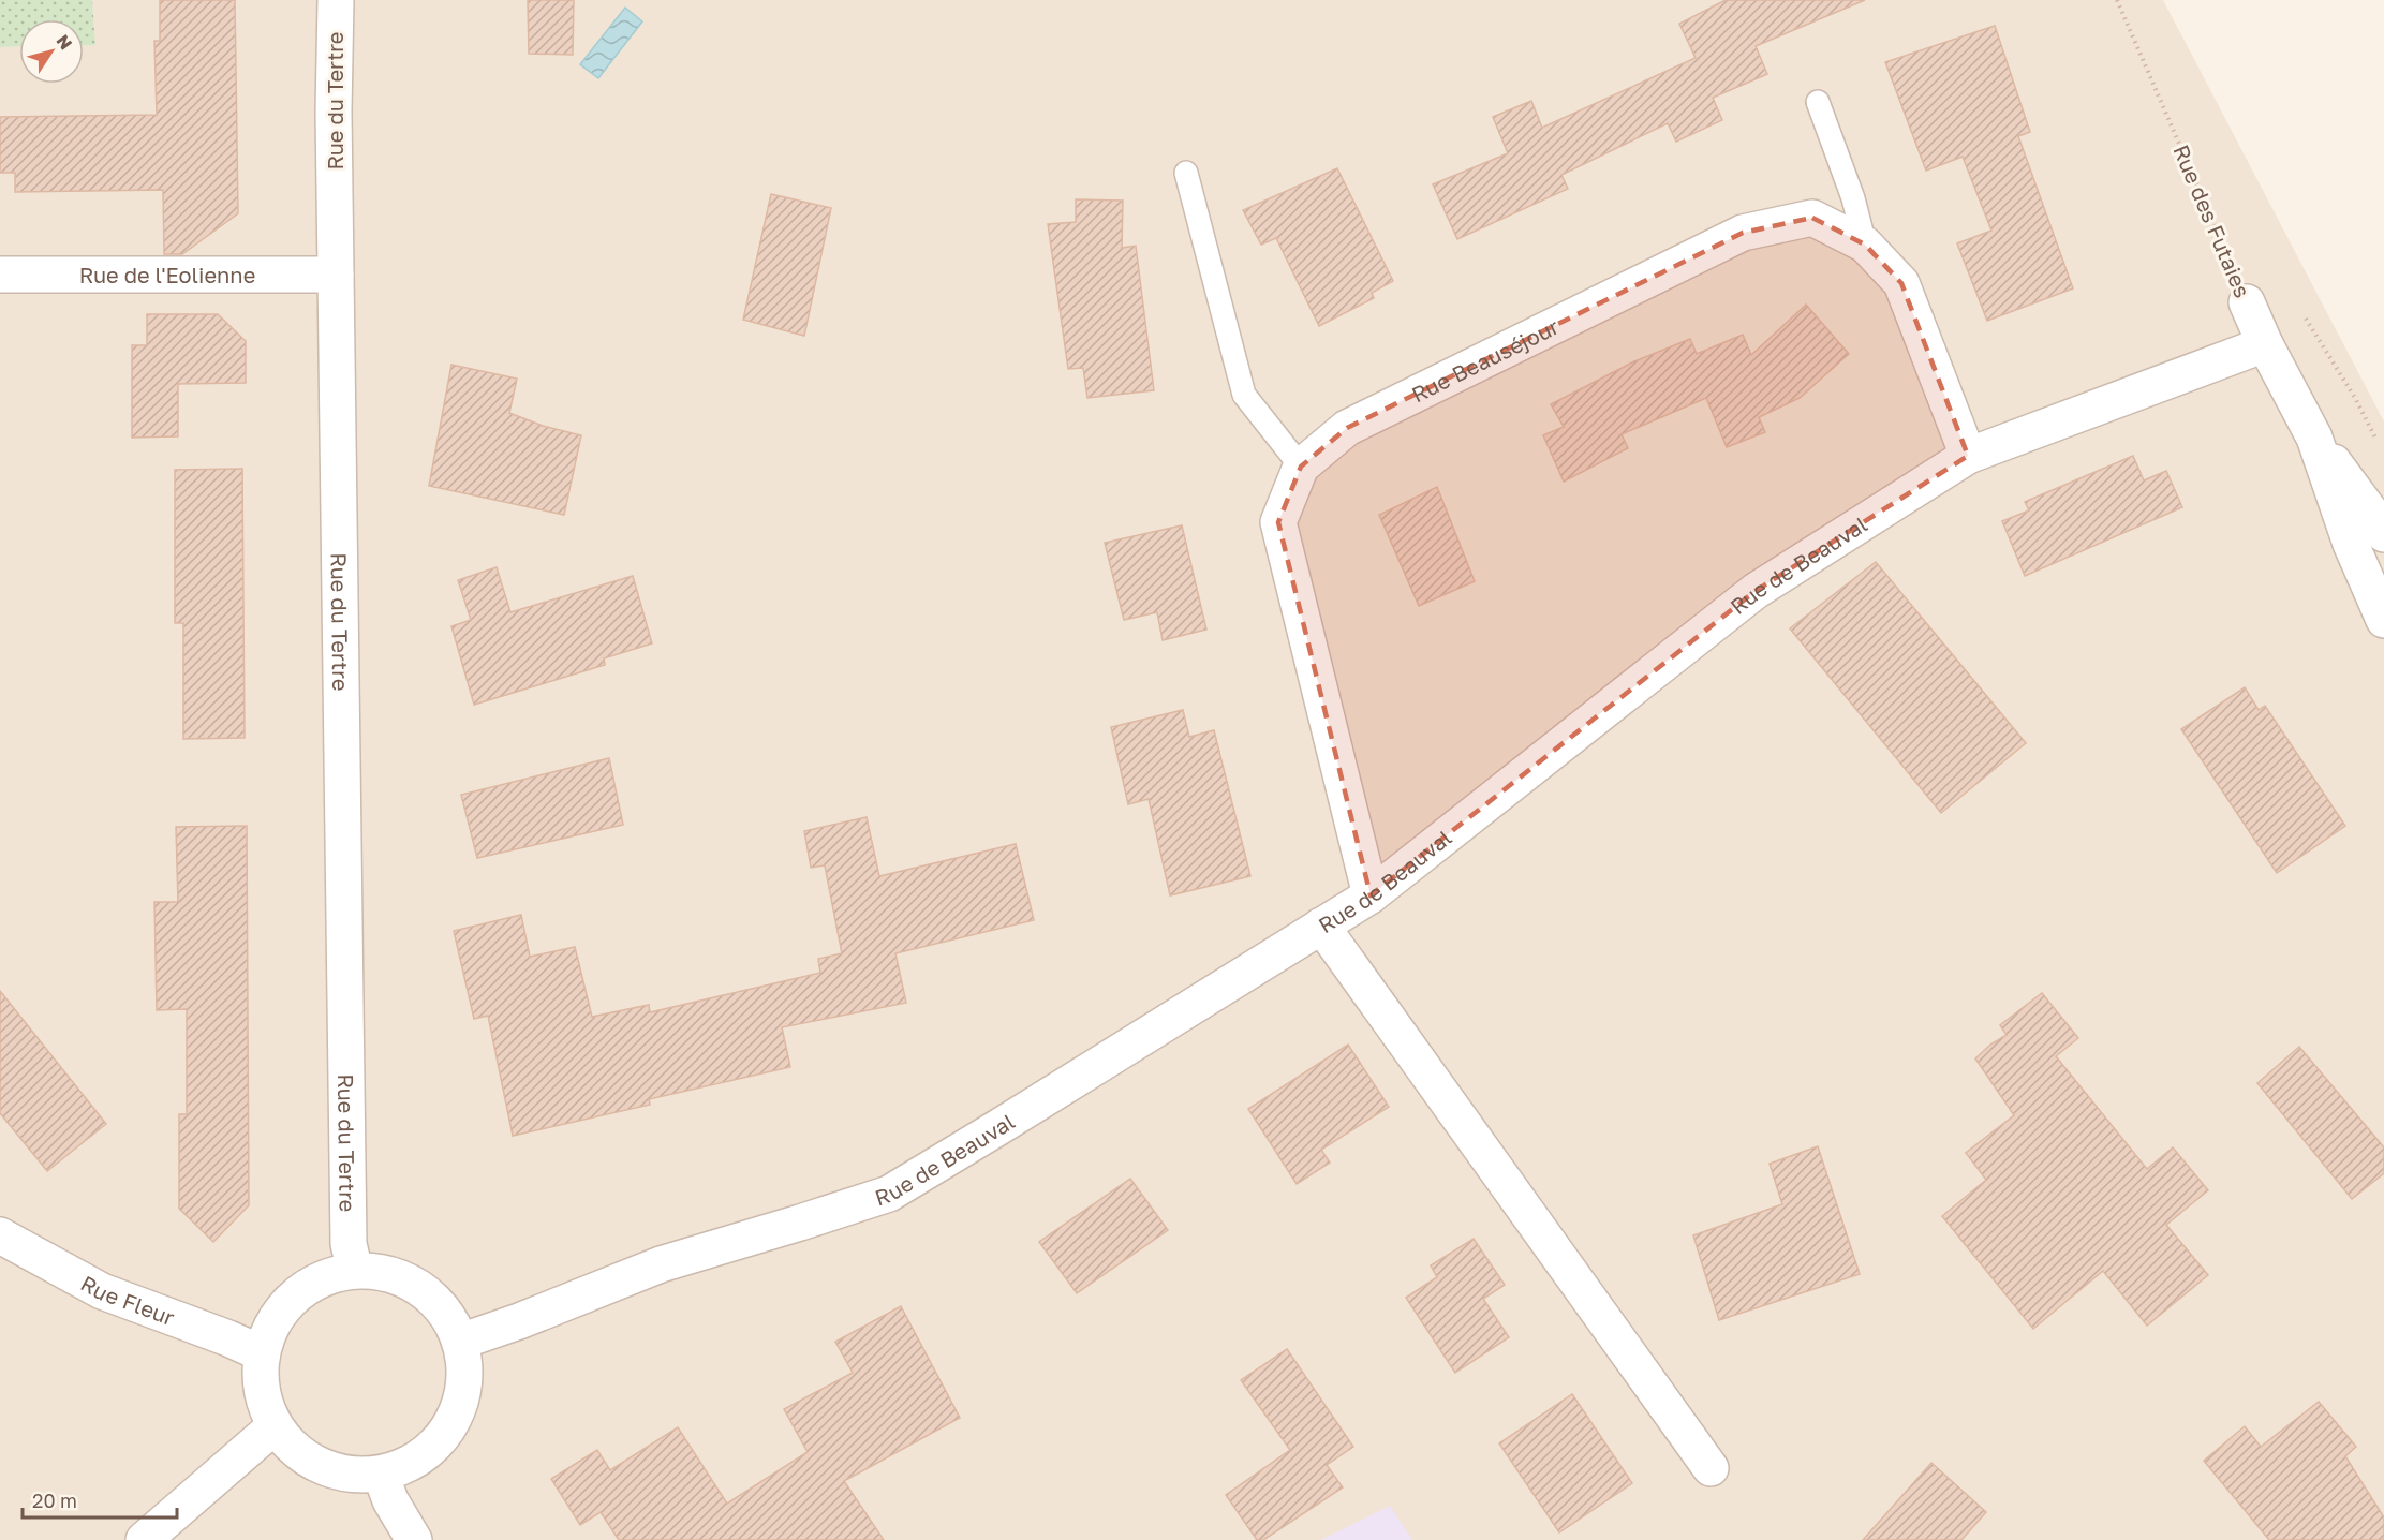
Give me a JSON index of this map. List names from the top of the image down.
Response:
{
  "streets": {
    "street": [
      "Rue du Tertre",
      "Rue des Futaies",
      "Rue de l'Eolienne",
      "Rue Beauséjour",
      "Rue de Beauval",
      "Rue Fleur"
    ]
  },
  "crossings": [
    ["Rue du Tertre", "Rue de l'Eolienne"],
    ["Rue du Tertre", "Rue de Beauval"],
    ["Rue du Tertre", "Rue Fleur"],
    ["Rue des Futaies", "Rue de Beauval"],
    ["Rue Beauséjour", "Rue de Beauval"],
    ["Rue de Beauval", "Rue Fleur"]
  ],
  "scale_bar": "20 m",
  "north": "top right"
}
